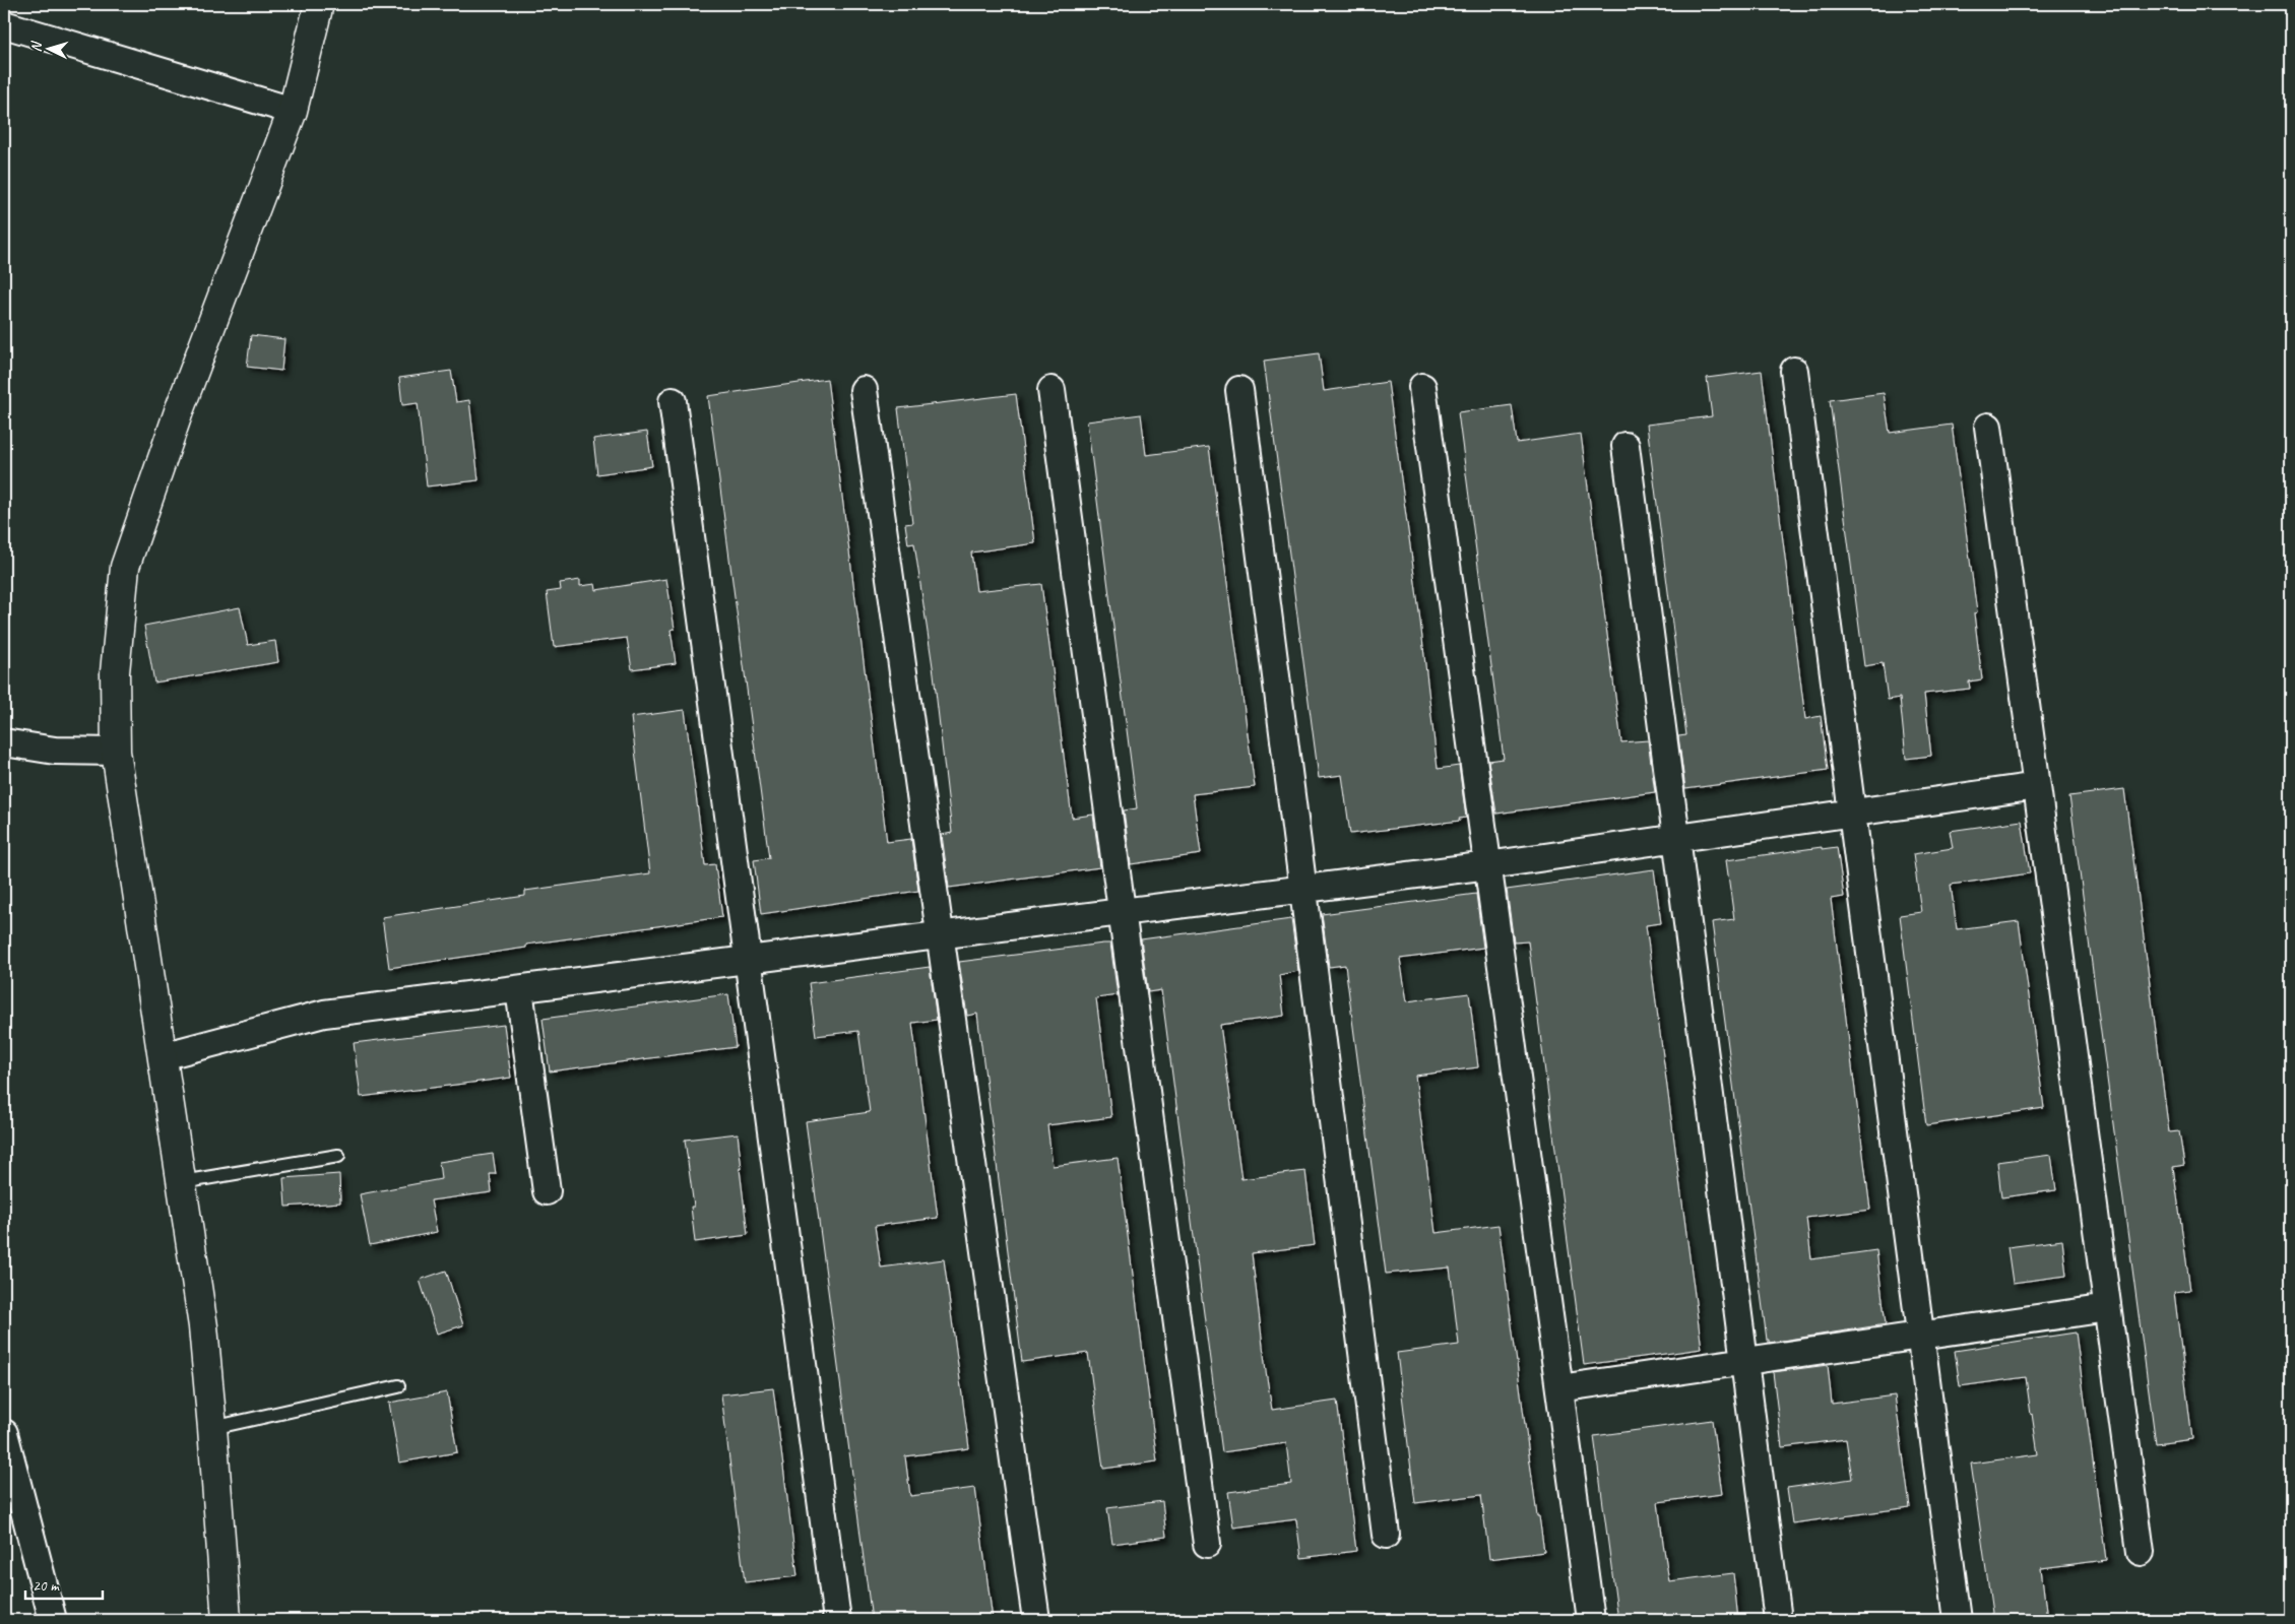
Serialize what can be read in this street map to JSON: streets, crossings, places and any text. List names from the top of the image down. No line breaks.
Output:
{"scale_bar":"20 m","north":"left"}
